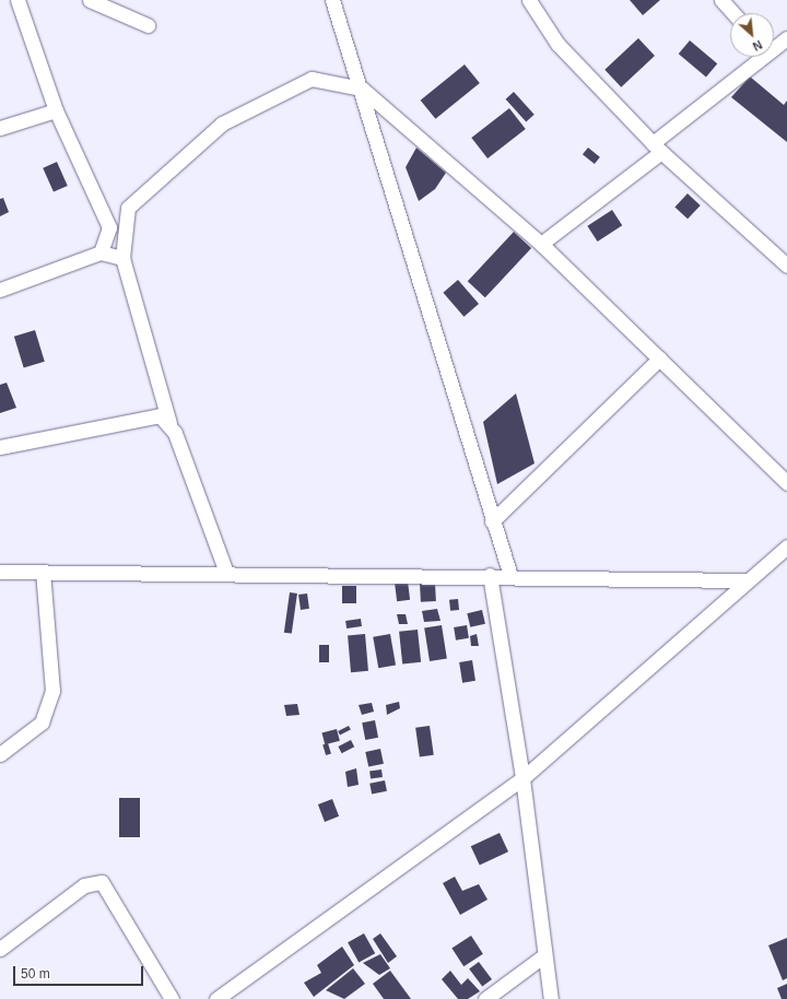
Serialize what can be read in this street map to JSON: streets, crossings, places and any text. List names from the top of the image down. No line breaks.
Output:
{"scale_bar":"50 m","north":"bottom right"}
